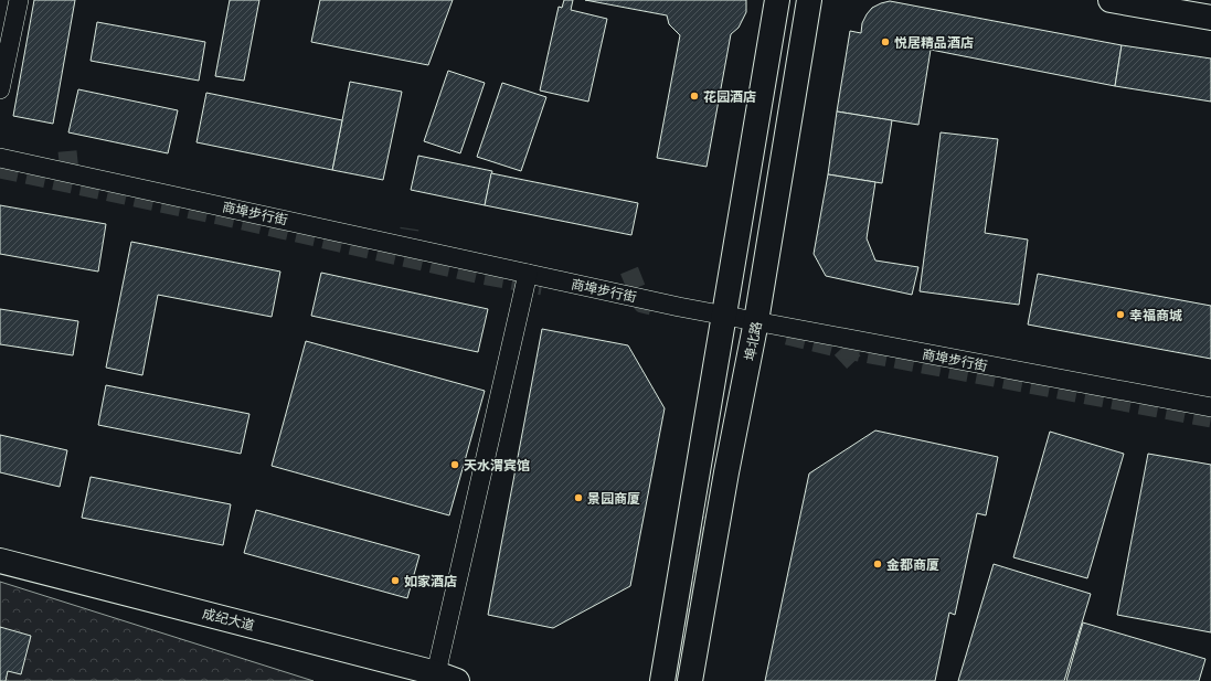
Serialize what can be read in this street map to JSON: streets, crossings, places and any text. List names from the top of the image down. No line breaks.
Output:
{"streets":{"main road":["埠北路","成纪大道"],"street":["商埠步行街"]},"crossings":[["商埠步行街","埠北路"]],"places":["悦居精品酒店","花园酒店","幸福商城","天水渭宾馆","景园商厦","金都商厦","如家酒店"]}
